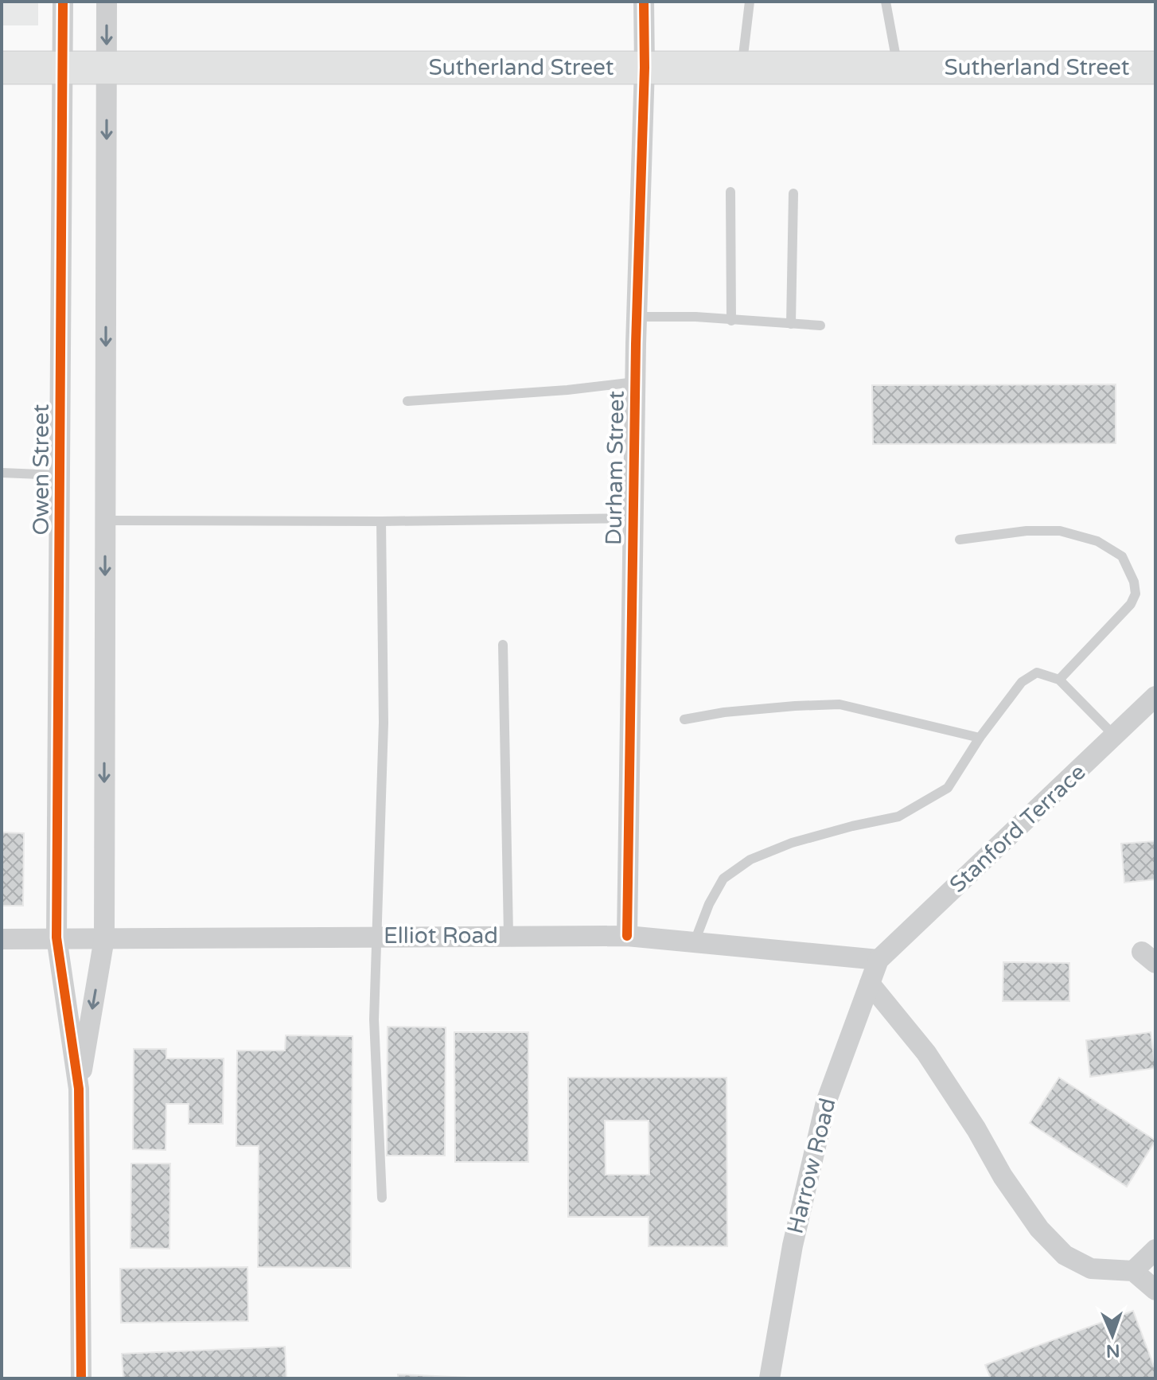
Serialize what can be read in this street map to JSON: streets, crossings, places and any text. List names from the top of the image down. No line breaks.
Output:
{"streets":{"main road":["Sutherland Street"],"street":["Durham Street","Owen Street","Stanford Terrace","Elliot Road","Harrow Road"]},"crossings":[["Sutherland Street","Durham Street"],["Sutherland Street","Owen Street"],["Durham Street","Elliot Road"],["Owen Street","Elliot Road"],["Stanford Terrace","Elliot Road"],["Stanford Terrace","Harrow Road"],["Elliot Road","Harrow Road"]],"north":"bottom"}
